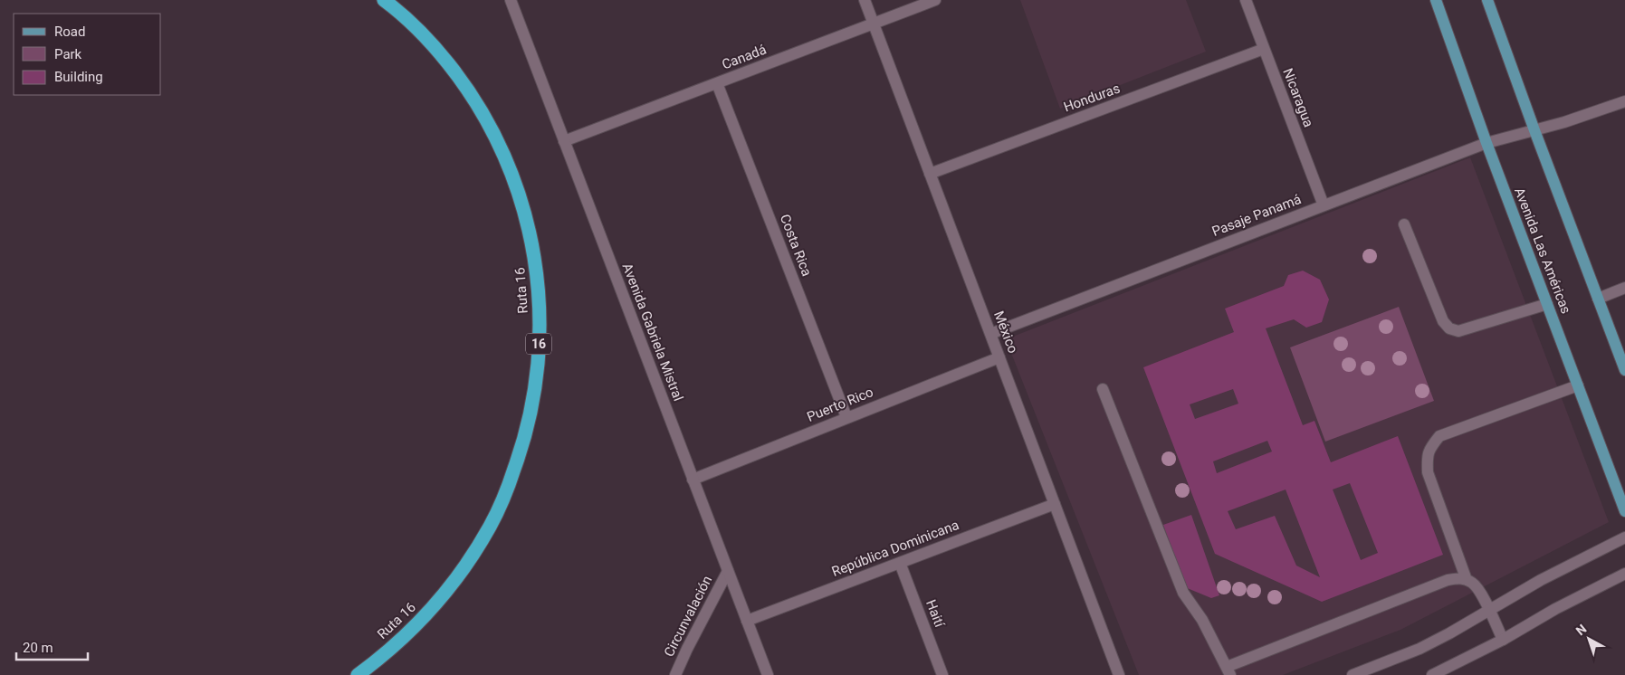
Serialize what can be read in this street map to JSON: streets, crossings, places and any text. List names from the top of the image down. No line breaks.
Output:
{"streets":{"highway":["Ruta 16","16"],"main road":["Avenida Las Américas"],"street":["Canadá","Honduras","Nicaragua","Pasaje Panamá","Costa Rica","Avenida Gabriela Mistral","México","Puerto Rico","República Dominicana","Haití","Circunvalación"]},"crossings":[["Canadá","Costa Rica"],["Canadá","Avenida Gabriela Mistral"],["Canadá","México"],["Honduras","Nicaragua"],["Honduras","México"],["Nicaragua","Pasaje Panamá"],["Pasaje Panamá","Avenida Las Américas"],["Pasaje Panamá","México"],["Costa Rica","Puerto Rico"],["Avenida Gabriela Mistral","Puerto Rico"],["Avenida Gabriela Mistral","República Dominicana"],["Avenida Gabriela Mistral","Circunvalación"],["México","Puerto Rico"],["México","República Dominicana"],["República Dominicana","Haití"]],"legend":["Road","Park","Building"],"scale_bar":"20 m","north":"top left"}
